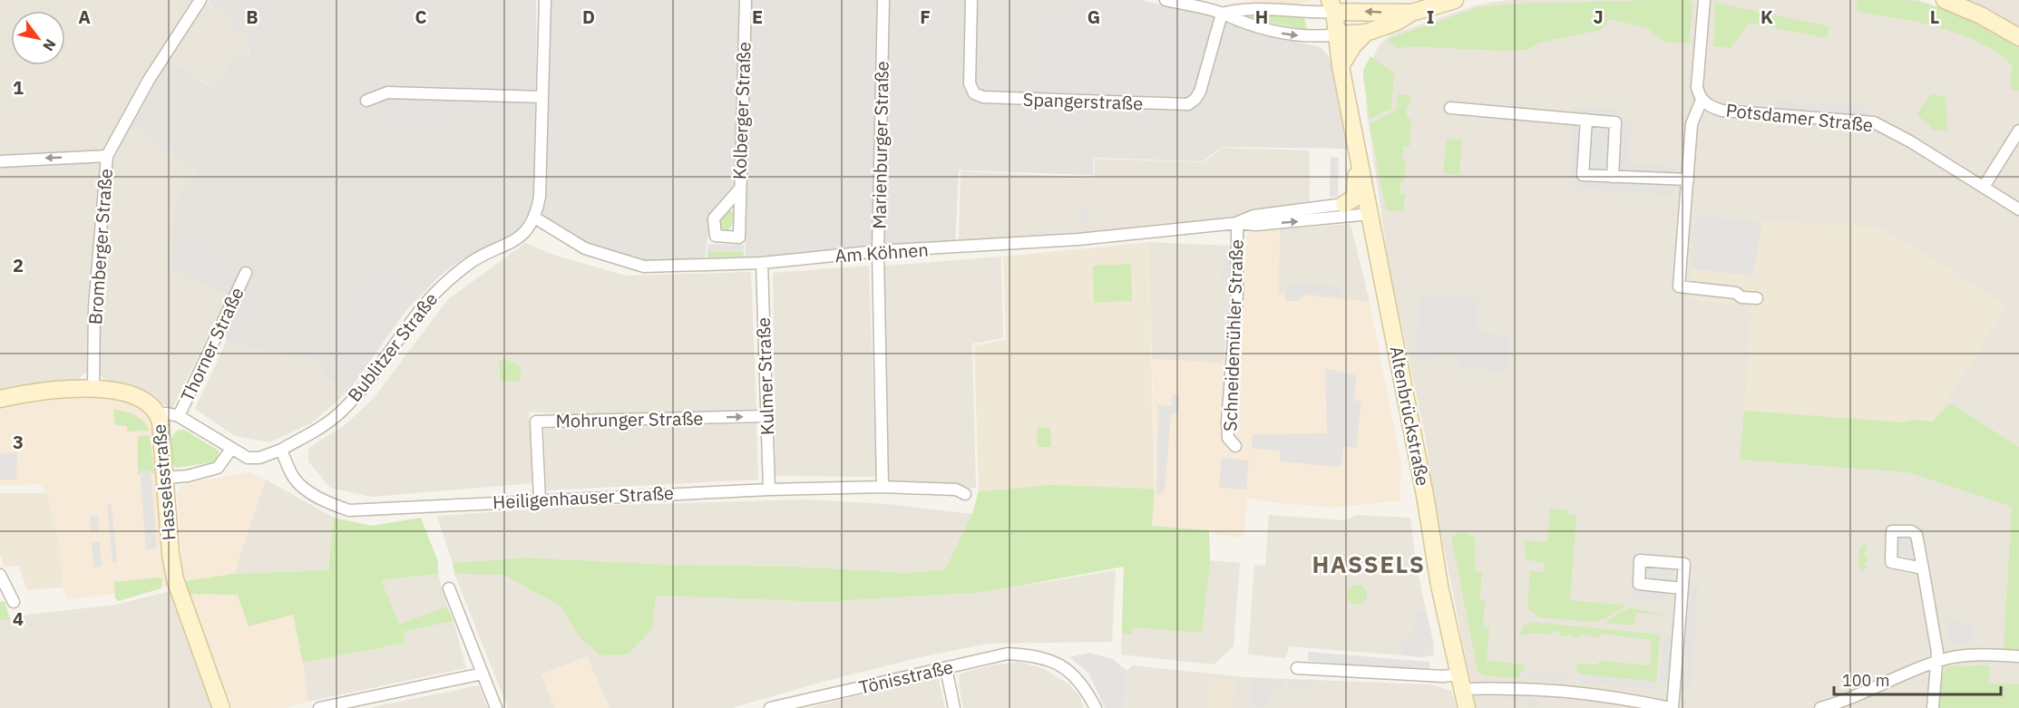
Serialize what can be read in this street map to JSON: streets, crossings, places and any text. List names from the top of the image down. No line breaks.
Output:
{"streets":{"street":["Spangerstraße","Kolberger Straße","Potsdamer Straße","Marienburger Straße","Bromberger Straße","Am Köhnen","Schneidemühler Straße","Thorner Straße","Bublitzer Straße","Kulmer Straße","Altenbrückstraße","Mohrunger Straße","Hasselsstraße","Heiligenhauser Straße","Tönisstraße"]},"crossings":[["Marienburger Straße","Am Köhnen"],["Marienburger Straße","Heiligenhauser Straße"],["Bromberger Straße","Hasselsstraße"],["Am Köhnen","Schneidemühler Straße"],["Am Köhnen","Bublitzer Straße"],["Am Köhnen","Kulmer Straße"],["Am Köhnen","Altenbrückstraße"],["Bublitzer Straße","Heiligenhauser Straße"],["Kulmer Straße","Mohrunger Straße"],["Kulmer Straße","Heiligenhauser Straße"],["Mohrunger Straße","Heiligenhauser Straße"]],"districts":["HASSELS"],"scale_bar":"100 m","north":"bottom right","grid":{"columns":["A","B","C","D","E","F","G","H","I","J","K","L"],"rows":["1","2","3","4"]}}
